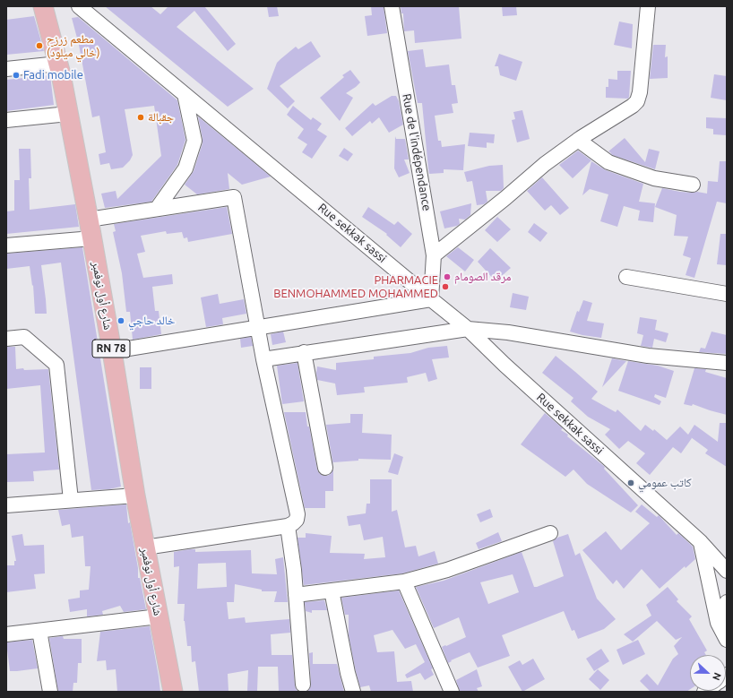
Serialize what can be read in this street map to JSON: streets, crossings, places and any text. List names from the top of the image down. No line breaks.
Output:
{"streets":{"main road":["شارع أول نوفمبر","RN 78"],"street":["Rue de l'indépendance","Rue sekkak sassi"]},"crossings":[["Rue de l'indépendance","Rue sekkak sassi"]],"places":["مطعم زرزح (خالي ميلود)","Fadi mobile","جقبالة","مرقد الصومام","PHARMACIE BENMOHAMMED MOHAMMED","خالد حاجي","كاتب عمومي"],"north":"right"}
